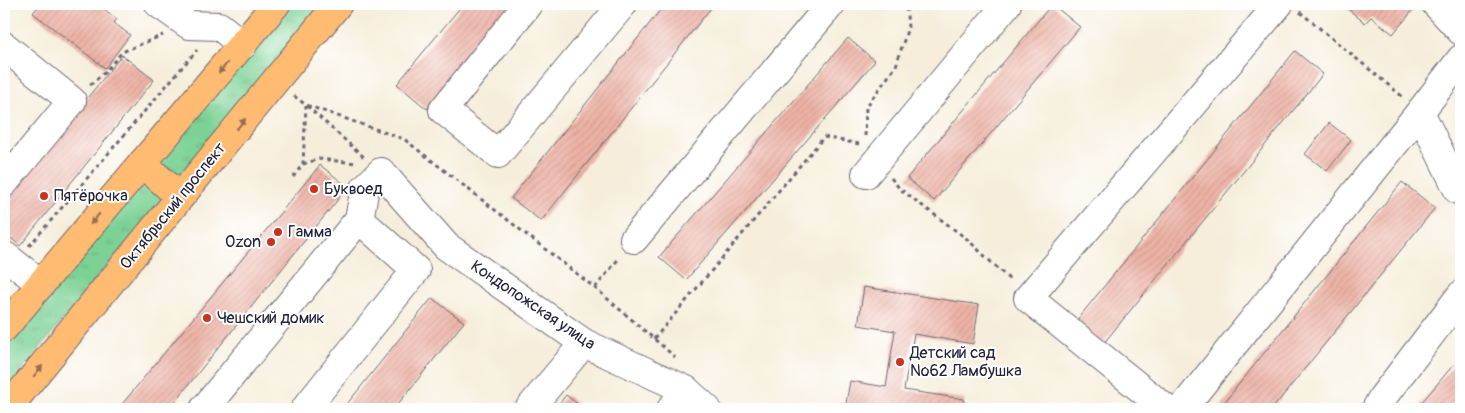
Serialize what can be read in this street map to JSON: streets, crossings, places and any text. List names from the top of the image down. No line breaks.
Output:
{"streets":{"main road":["Октябрьский проспект"],"street":["Кондопожская улица"]},"places":["Буквоед","Пятёрочка","Гамма","Ozon","Чешский домик","Детский сад №62 Ламбушка"]}
